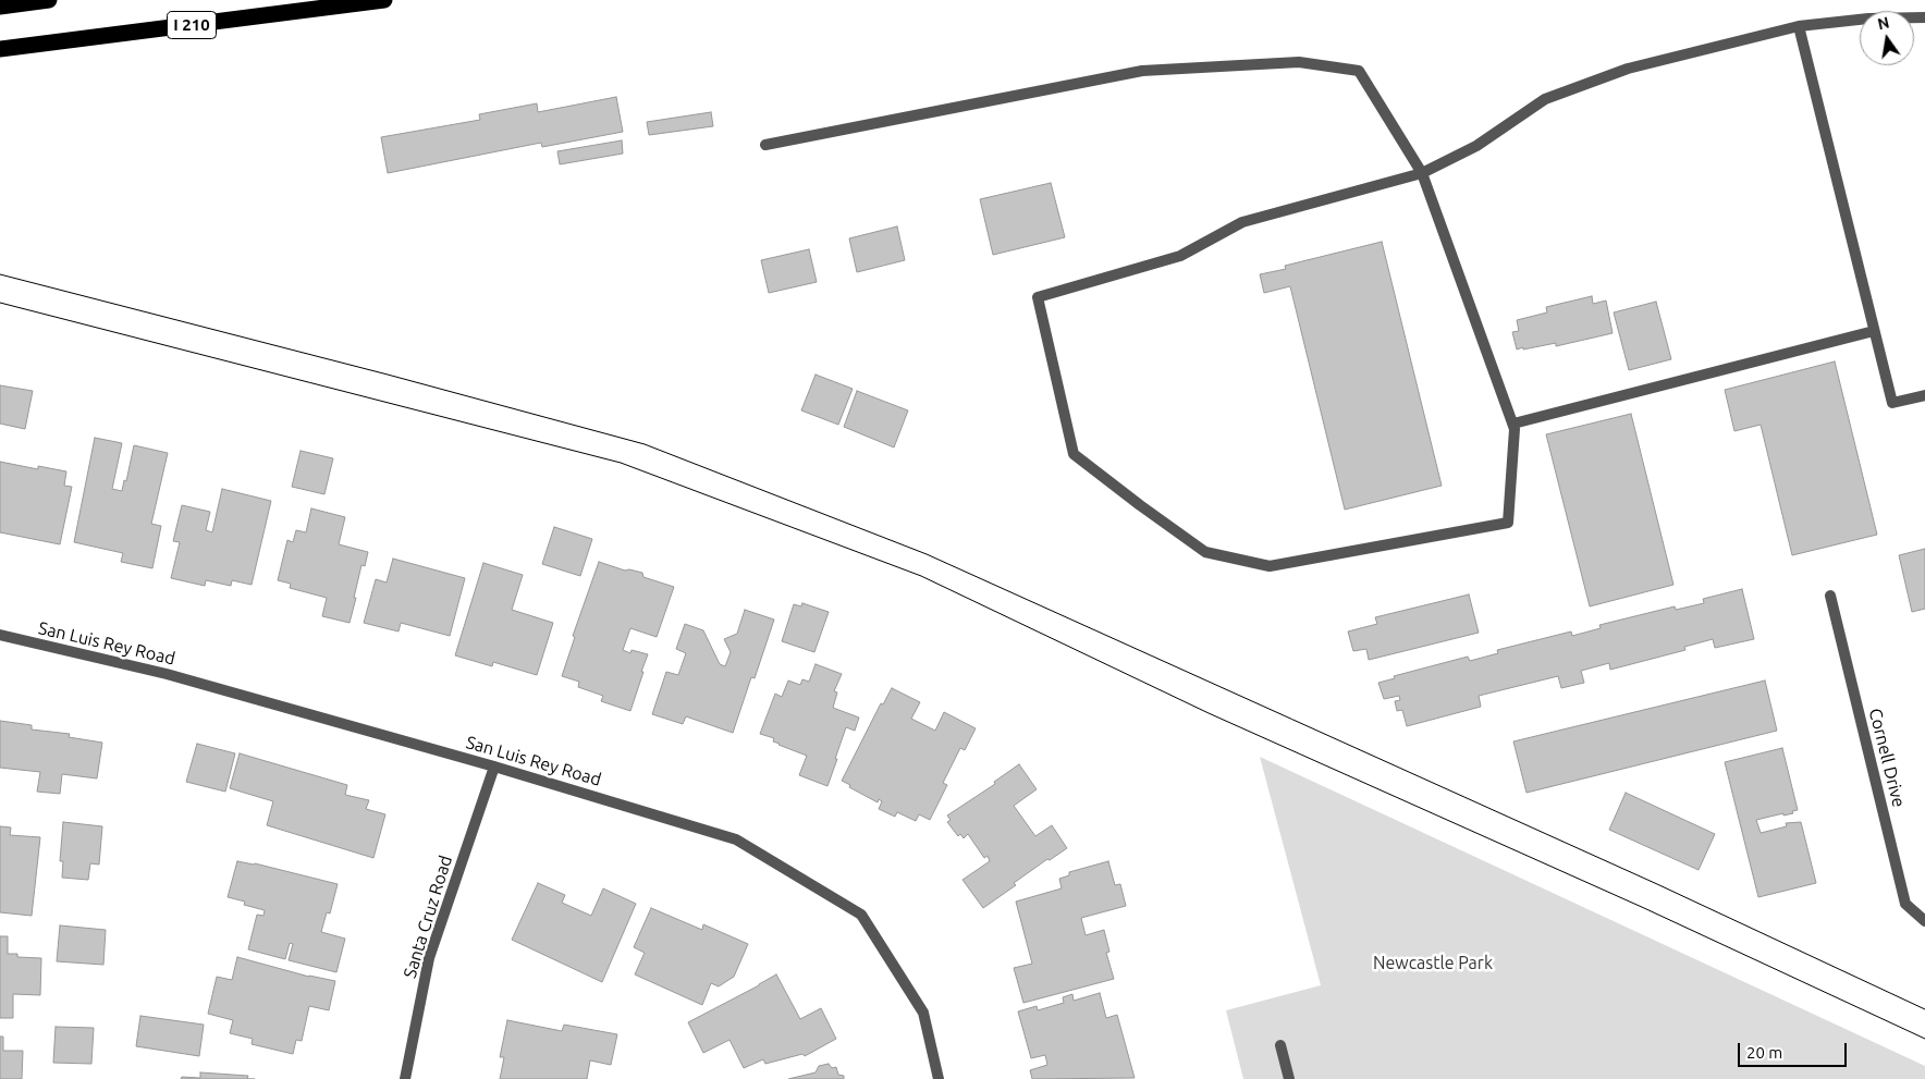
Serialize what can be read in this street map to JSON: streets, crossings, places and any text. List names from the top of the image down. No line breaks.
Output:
{"streets":{"highway":["I 210"],"street":["San Luis Rey Road","Cornell Drive","Santa Cruz Road"]},"crossings":[["San Luis Rey Road","Santa Cruz Road"]],"parks":["Newcastle Park"],"scale_bar":"20 m","north":"top"}
